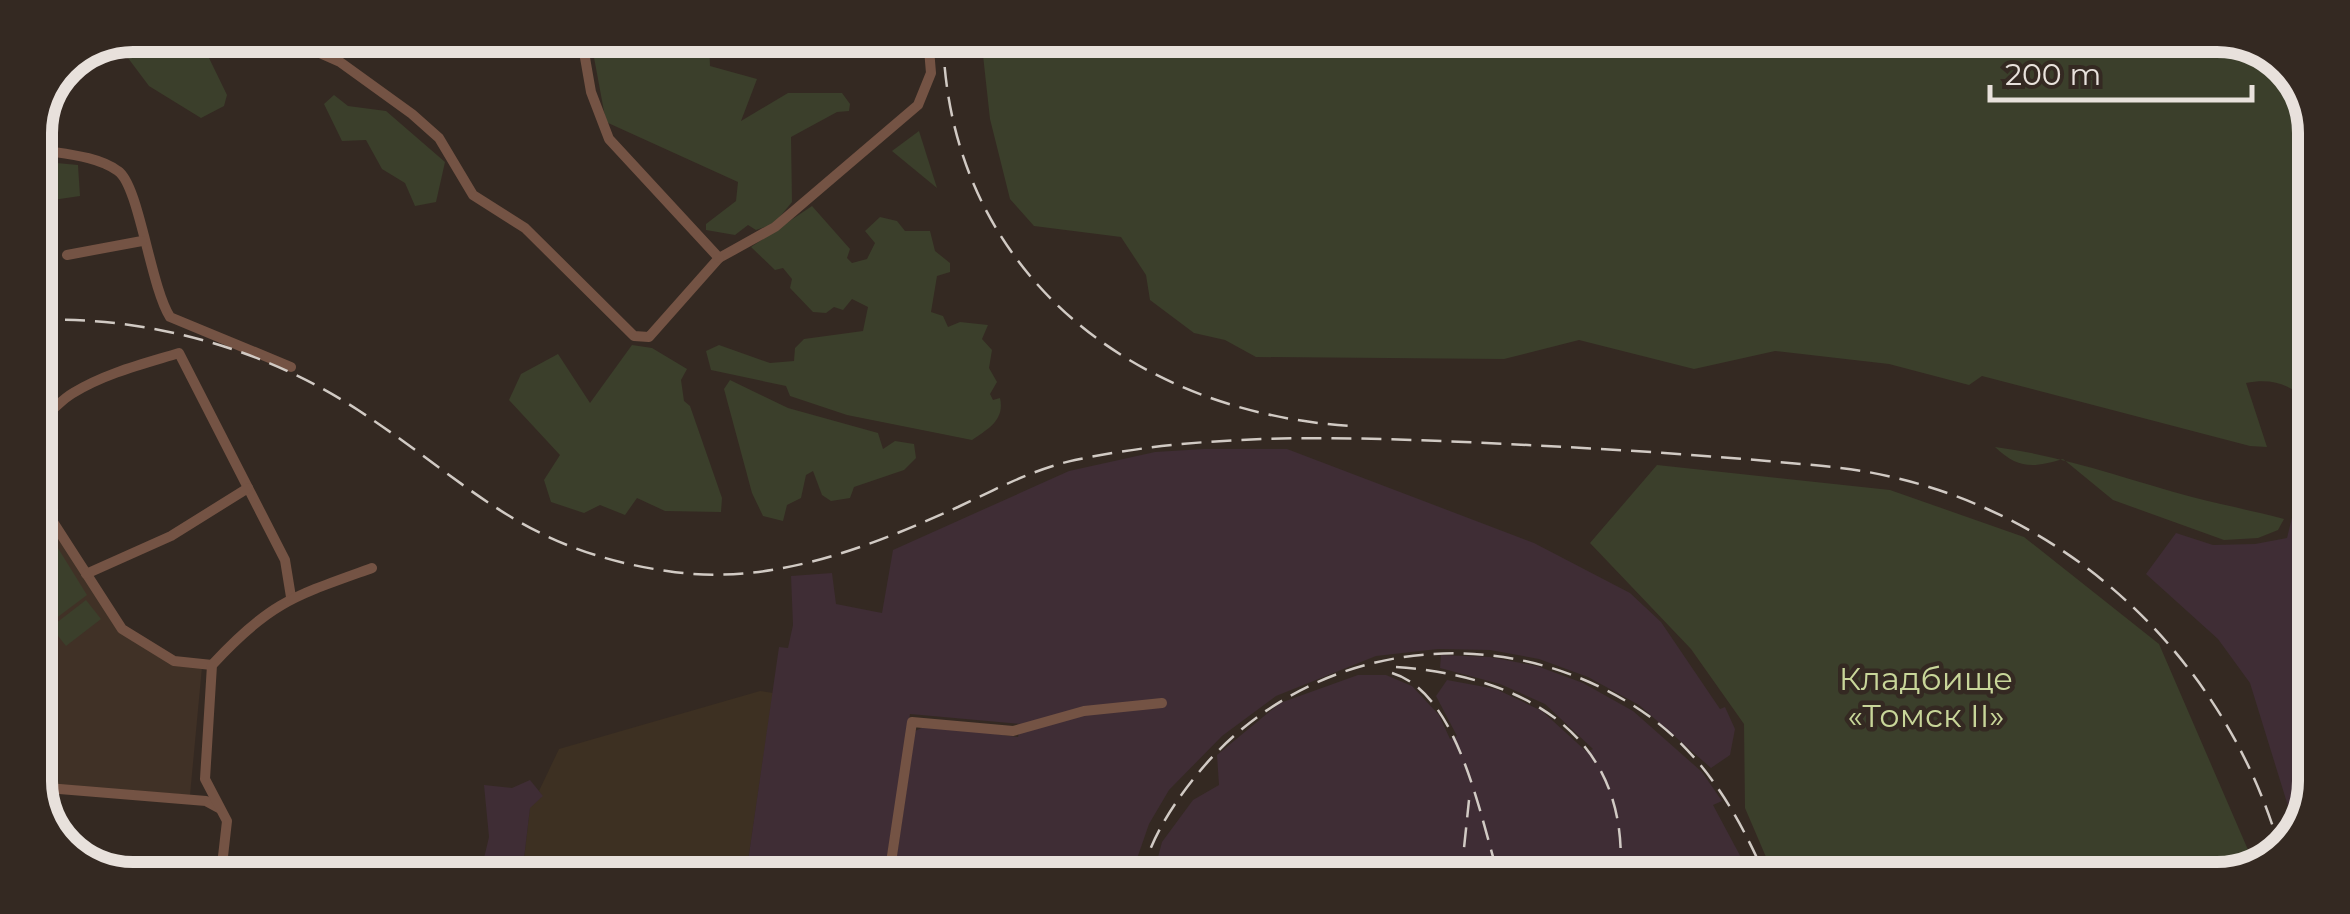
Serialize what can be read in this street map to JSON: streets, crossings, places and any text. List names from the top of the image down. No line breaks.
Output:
{"parks":["Кладбище «Томск II»"],"scale_bar":"200 m"}
